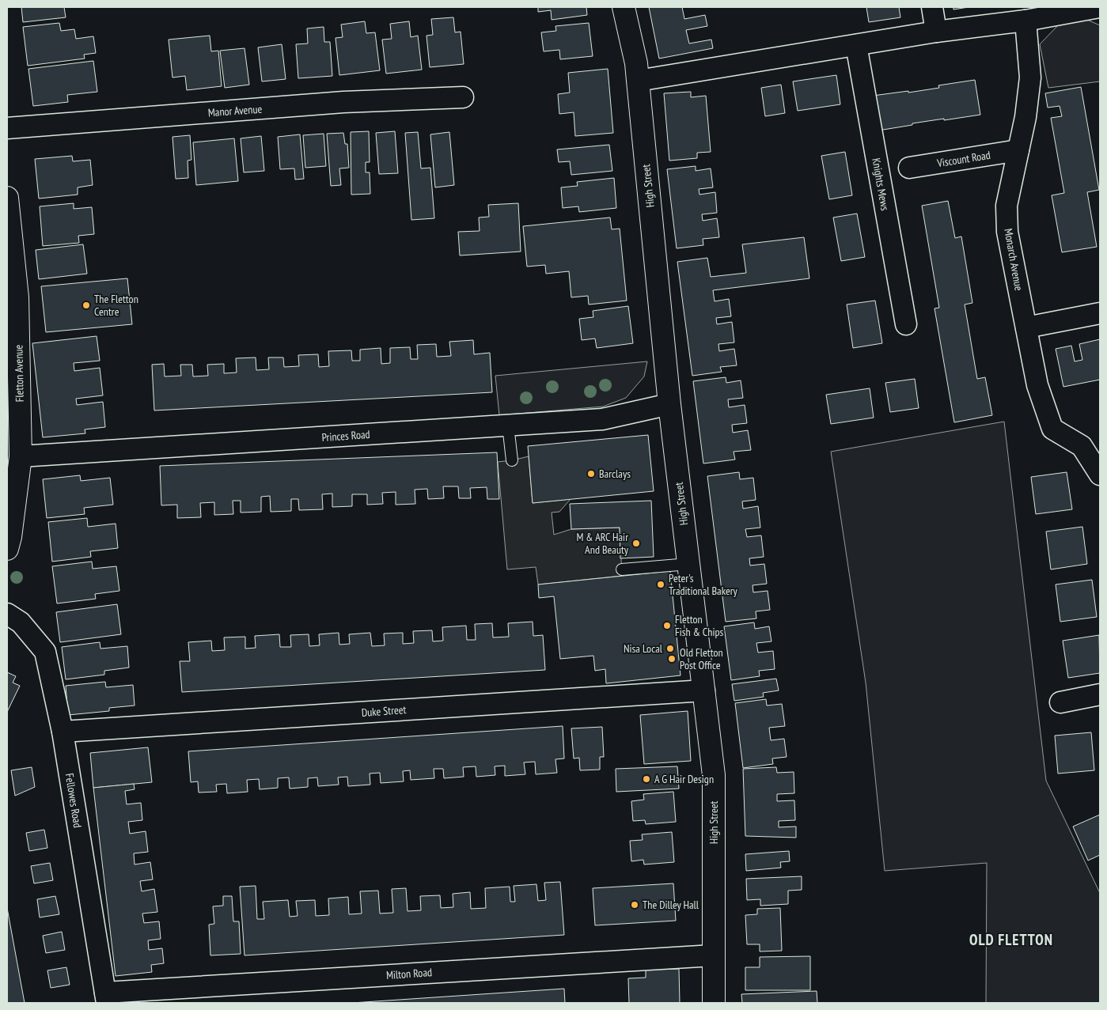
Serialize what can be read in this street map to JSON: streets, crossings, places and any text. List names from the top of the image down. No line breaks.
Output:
{"streets":{"main road":["High Street","Fletton Avenue"],"street":["Manor Avenue","Viscount Road","Knights Mews","Monarch Avenue","Princes Road","Duke Street","Fellowes Road","Milton Road"]},"crossings":[["Viscount Road","Monarch Avenue"],["High Street","Princes Road"],["High Street","Duke Street"],["High Street","Milton Road"],["Fletton Avenue","Princes Road"],["Duke Street","Fellowes Road"],["Fellowes Road","Milton Road"]],"districts":["OLD FLETTON"],"places":["The Fletton Centre","Barclays","M & ARC Hair And Beauty","Peter's Traditional Bakery","Fletton Fish & Chips","Nisa Local","Old Fletton Post Office","A G Hair Design","The Dilley Hall"]}
